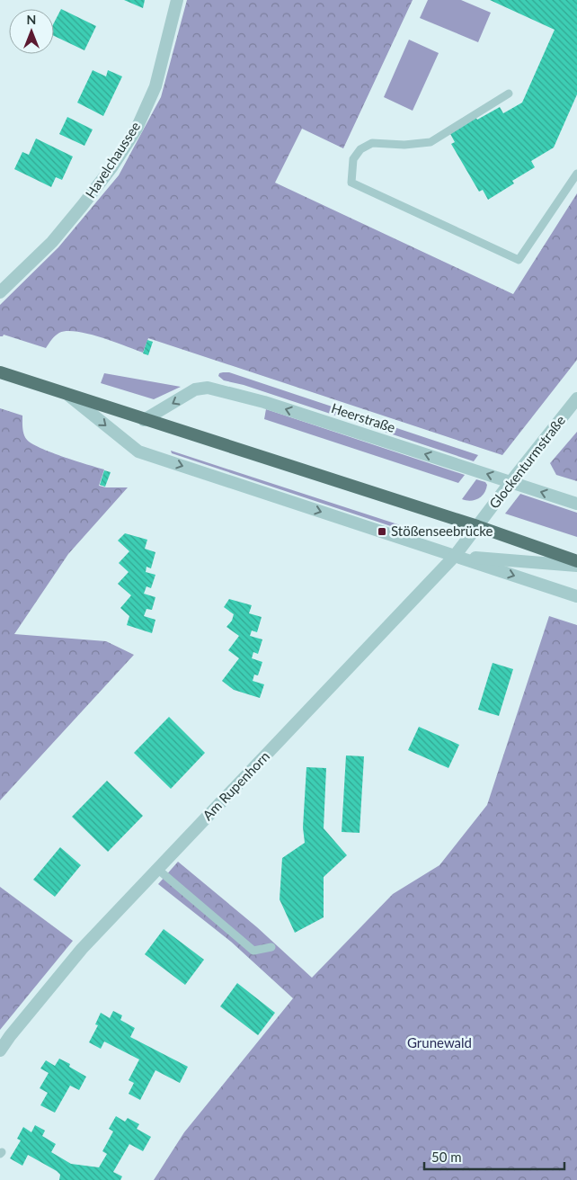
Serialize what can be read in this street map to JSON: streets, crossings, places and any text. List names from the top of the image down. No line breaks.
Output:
{"streets":{"street":["Havelchaussee","Heerstraße","Glockenturmstraße","Am Rupenhorn"]},"crossings":[["Heerstraße","Glockenturmstraße"],["Glockenturmstraße","Am Rupenhorn"]],"parks":["Grunewald"],"places":{"transit":["Stößenseebrücke"]},"scale_bar":"50 m","north":"top"}
